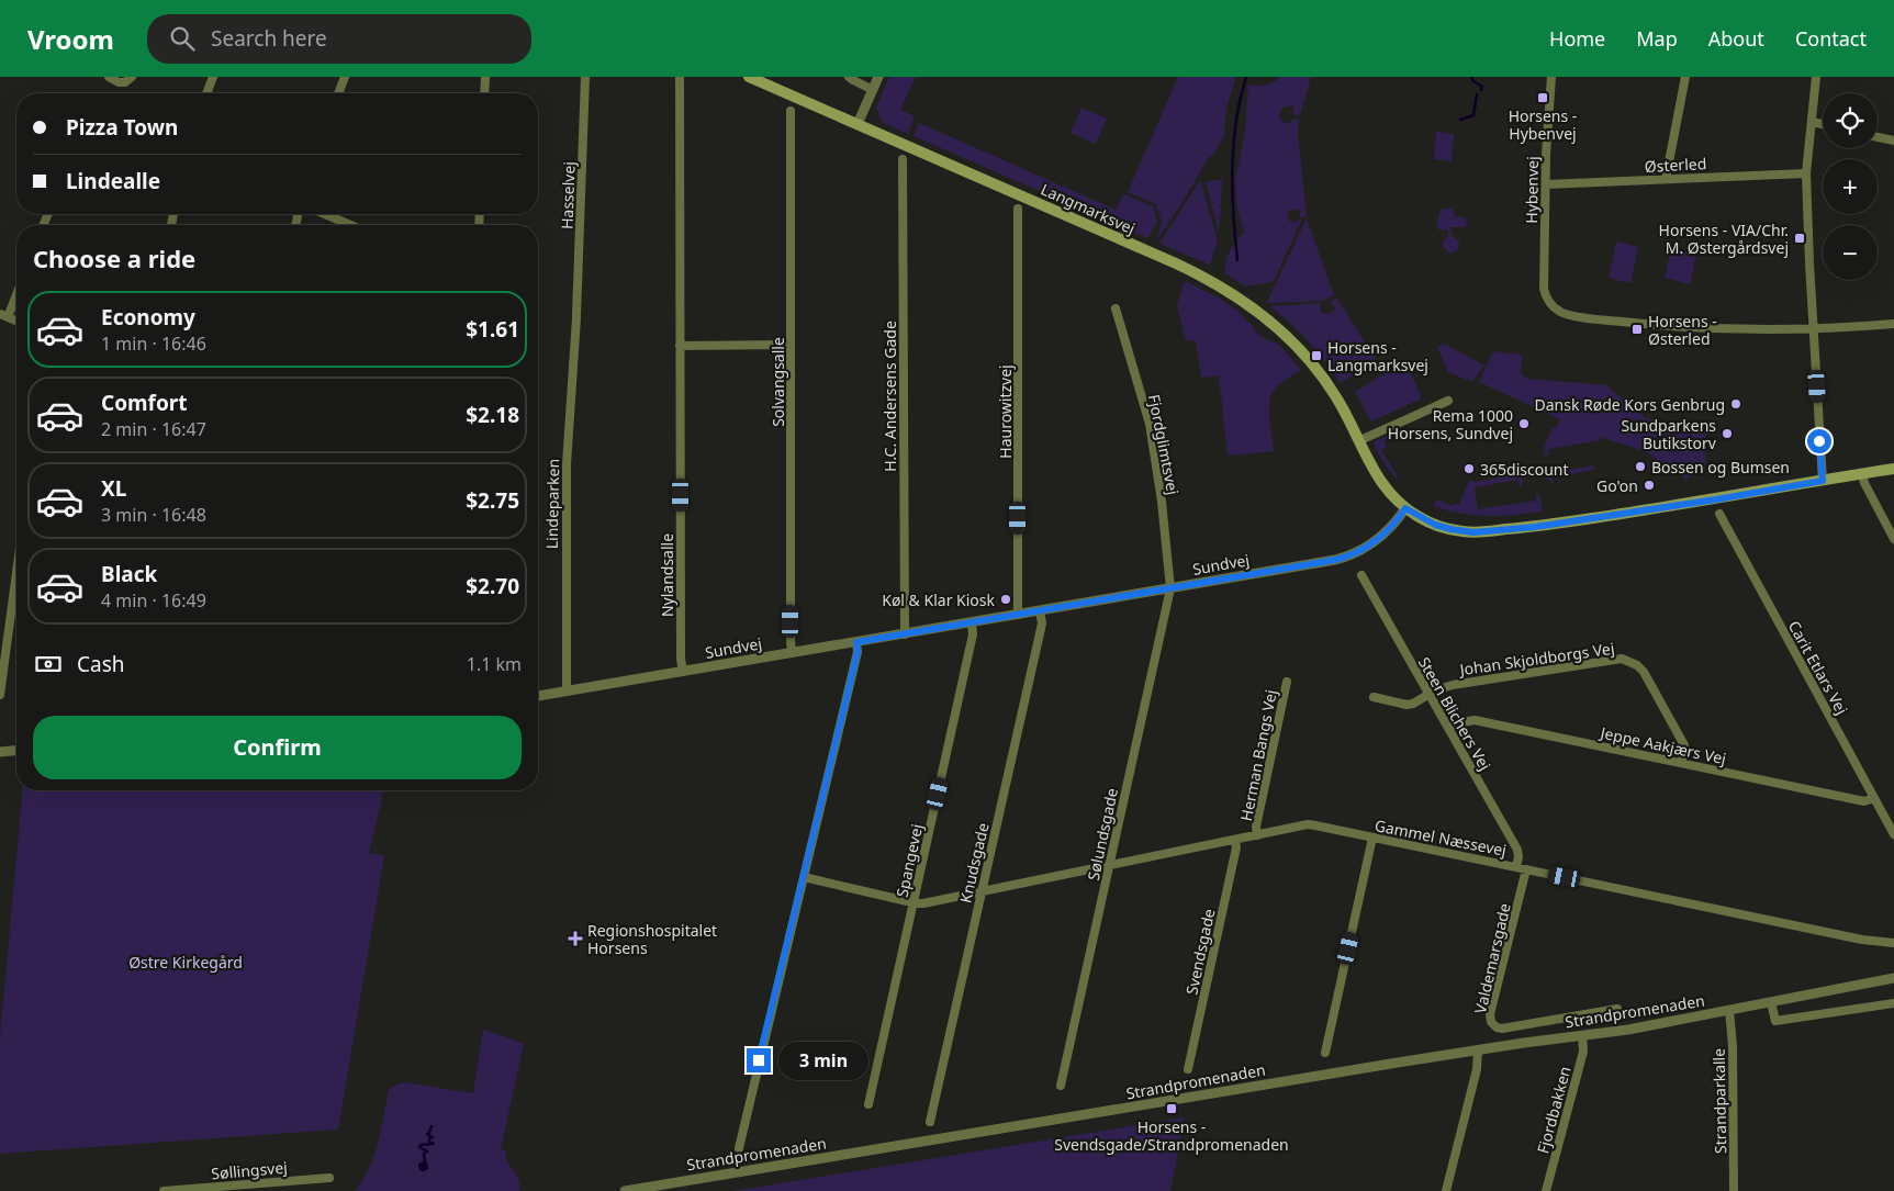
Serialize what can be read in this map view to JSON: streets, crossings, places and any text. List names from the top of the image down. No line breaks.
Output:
{"streets":{"main road":["Langmarksvej"],"street":["Østerled","Hybenvej","Hasselvej","Solvangsalle","H.C. Andersens Gade","Haurowitzvej","Fjordglimtsvej","Lindeparken","Sundvej","Nylandsalle","Johan Skjoldborgs Vej","Carit Etlars Vej","Steen Blichers Vej","Jeppe Aakjærs Vej","Herman Bangs Vej","Sølundsgade","Gammel Næssevej","Spangevej","Knudsgade","Svendsgade","Valdemarsgade","Strandpromenaden","Strandparkalle","Fjordbakken","Søllingsvej"]},"crossings":[["Østerled","Hybenvej"],["Hasselvej","Lindeparken"],["Langmarksvej","Sundvej"],["Solvangsalle","Sundvej"],["H.C. Andersens Gade","Sundvej"],["Haurowitzvej","Sundvej"],["Fjordglimtsvej","Sundvej"],["Fjordglimtsvej","Sølundsgade"],["Lindeparken","Sundvej"],["Sundvej","Nylandsalle"],["Sundvej","Sølundsgade"],["Sundvej","Spangevej"],["Sundvej","Knudsgade"],["Johan Skjoldborgs Vej","Steen Blichers Vej"],["Johan Skjoldborgs Vej","Jeppe Aakjærs Vej"],["Carit Etlars Vej","Jeppe Aakjærs Vej"],["Steen Blichers Vej","Jeppe Aakjærs Vej"],["Steen Blichers Vej","Gammel Næssevej"],["Herman Bangs Vej","Gammel Næssevej"],["Sølundsgade","Gammel Næssevej"],["Gammel Næssevej","Spangevej"],["Gammel Næssevej","Knudsgade"],["Gammel Næssevej","Svendsgade"],["Gammel Næssevej","Valdemarsgade"],["Strandpromenaden","Strandparkalle"],["Strandpromenaden","Fjordbakken"]],"parks":["Østre Kirkegård"],"places":{"transit":["Horsens - Hybenvej","Horsens - VIA/Chr. M. Østergårdsvej","Horsens - Østerled","Horsens - Langmarksvej","Horsens - Svendsgade/Strandpromenaden"],"other":["Dansk Røde Kors Genbrug","Rema 1000 Horsens, Sundvej","Sundparkens Butikstorv","Bossen og Bumsen","365discount","Go'on","Køl & Klar Kiosk"],"health":["Regionshospitalet Horsens"]},"page":{"header":"Vroom","search":"Search here","nav":["Home","Map","About","Contact"],"map_buttons":["+","−"],"banner":["Pizza Town","Lindealle"],"heading":"Choose a ride","list":[{"name":"Economy","note":"1 min · 16:46","value":"$1.61"},{"name":"Comfort","note":"2 min · 16:47","value":"$2.18"},{"name":"XL","note":"3 min · 16:48","value":"$2.75"},{"name":"Black","note":"4 min · 16:49","value":"$2.70"}],"pay":["Cash","1.1 km"],"buttons":"Confirm","bubble":"3 min"}}
